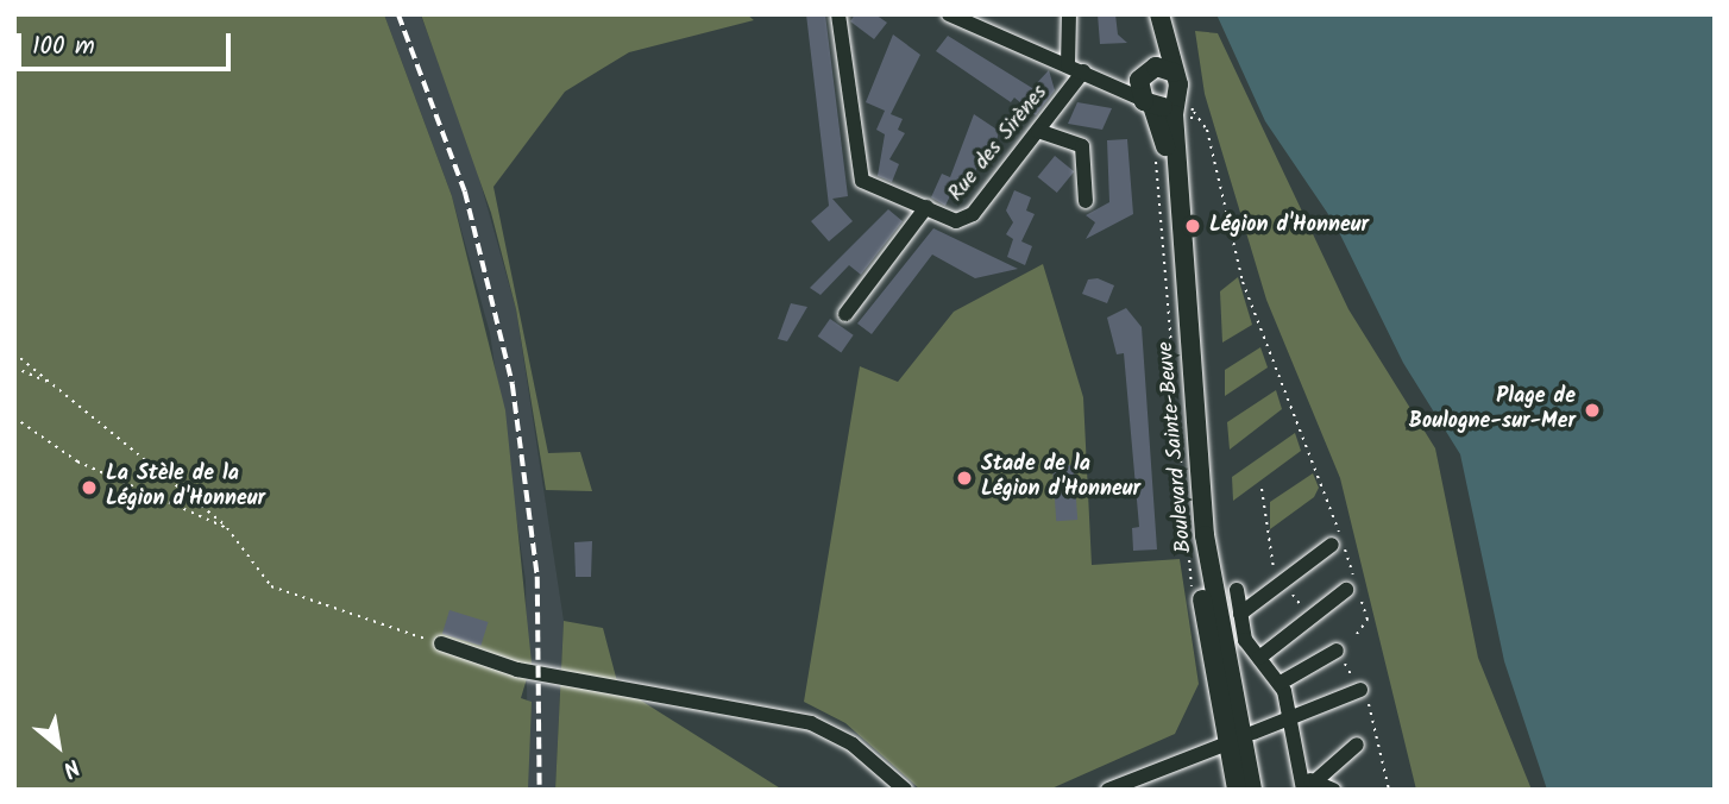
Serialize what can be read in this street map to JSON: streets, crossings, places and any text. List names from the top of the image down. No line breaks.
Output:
{"streets":{"main road":["Boulevard Sainte-Beuve"],"street":["Rue des Sirènes"]},"places":["Légion d'Honneur","Plage de Boulogne-sur-Mer","Stade de la Légion d'Honneur","La Stèle de la Légion d'Honneur"],"scale_bar":"100 m","north":"bottom right"}
